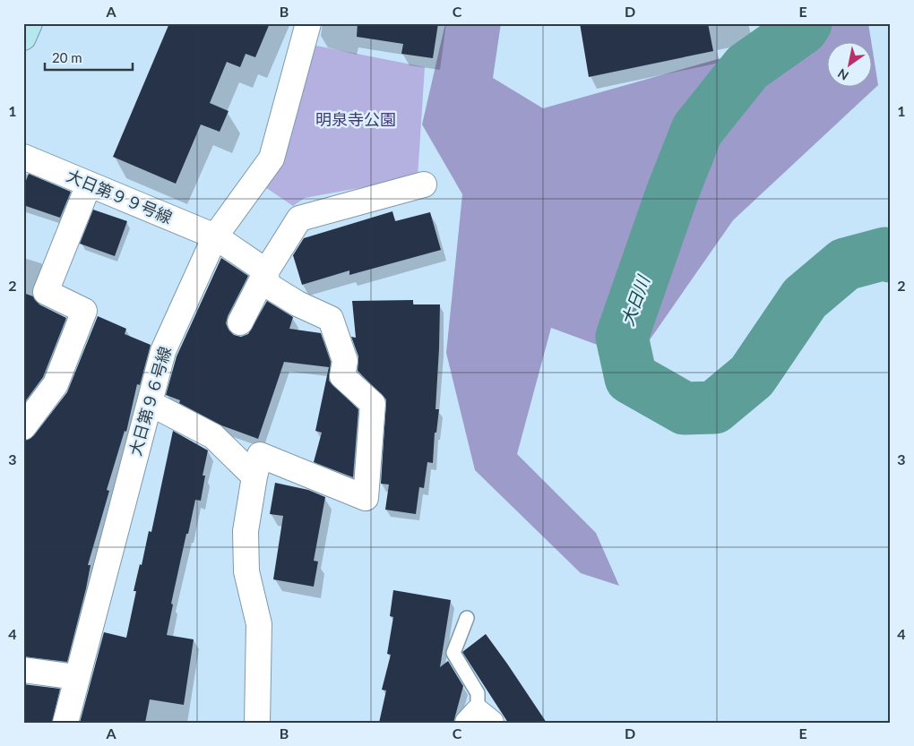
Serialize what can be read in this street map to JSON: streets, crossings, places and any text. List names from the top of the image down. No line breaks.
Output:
{"streets":{"street":["大日第９９号線","大日第９６号線"]},"crossings":[["大日第９９号線","大日第９６号線"]],"water":["大日川"],"parks":["明泉寺公園"],"scale_bar":"20 m","north":"bottom left","grid":{"columns":["A","B","C","D","E"],"rows":["1","2","3","4"]}}
